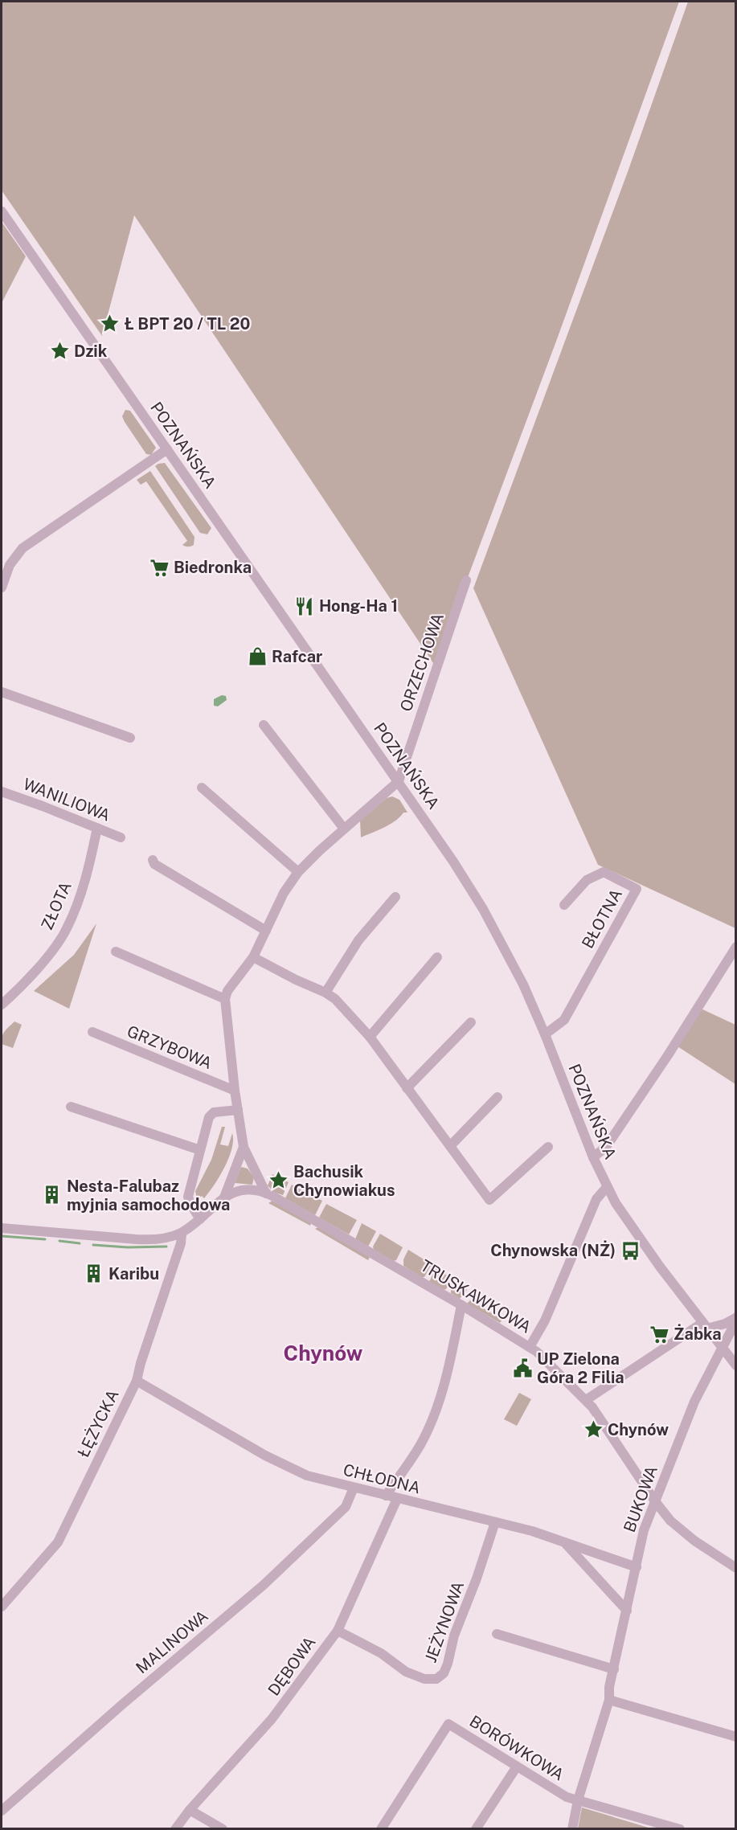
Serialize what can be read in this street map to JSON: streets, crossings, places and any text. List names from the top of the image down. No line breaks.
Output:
{"streets":{"street":["POZNAŃSKA","ORZECHOWA","WANILIOWA","ZŁOTA","BŁOTNA","GRZYBOWA","TRUSKAWKOWA","ŁĘŻYCKA","CHŁODNA","BUKOWA","JEŻYNOWA","MALINOWA","DĘBOWA","BORÓWKOWA"]},"crossings":[["POZNAŃSKA","ORZECHOWA"],["POZNAŃSKA","BŁOTNA"],["POZNAŃSKA","BUKOWA"],["WANILIOWA","ZŁOTA"],["GRZYBOWA","TRUSKAWKOWA"],["TRUSKAWKOWA","ŁĘŻYCKA"],["TRUSKAWKOWA","BUKOWA"],["ŁĘŻYCKA","CHŁODNA"],["CHŁODNA","BUKOWA"],["CHŁODNA","JEŻYNOWA"],["CHŁODNA","MALINOWA"],["CHŁODNA","DĘBOWA"],["BUKOWA","BORÓWKOWA"],["JEŻYNOWA","DĘBOWA"]],"districts":["Chynów"],"places":{"place":["Ł BPT 20 / TL 20","Dzik","Bachusik Chynowiakus","Chynów"],"supermarket":["Biedronka","Żabka"],"restaurant":["Hong-Ha 1"],"shop":["Rafcar"],"building":["Nesta-Falubaz myjnia samochodowa","Karibu"],"bus stop":["Chynowska (NŻ)"],"public building":["UP Zielona Góra 2 Filia"]}}
